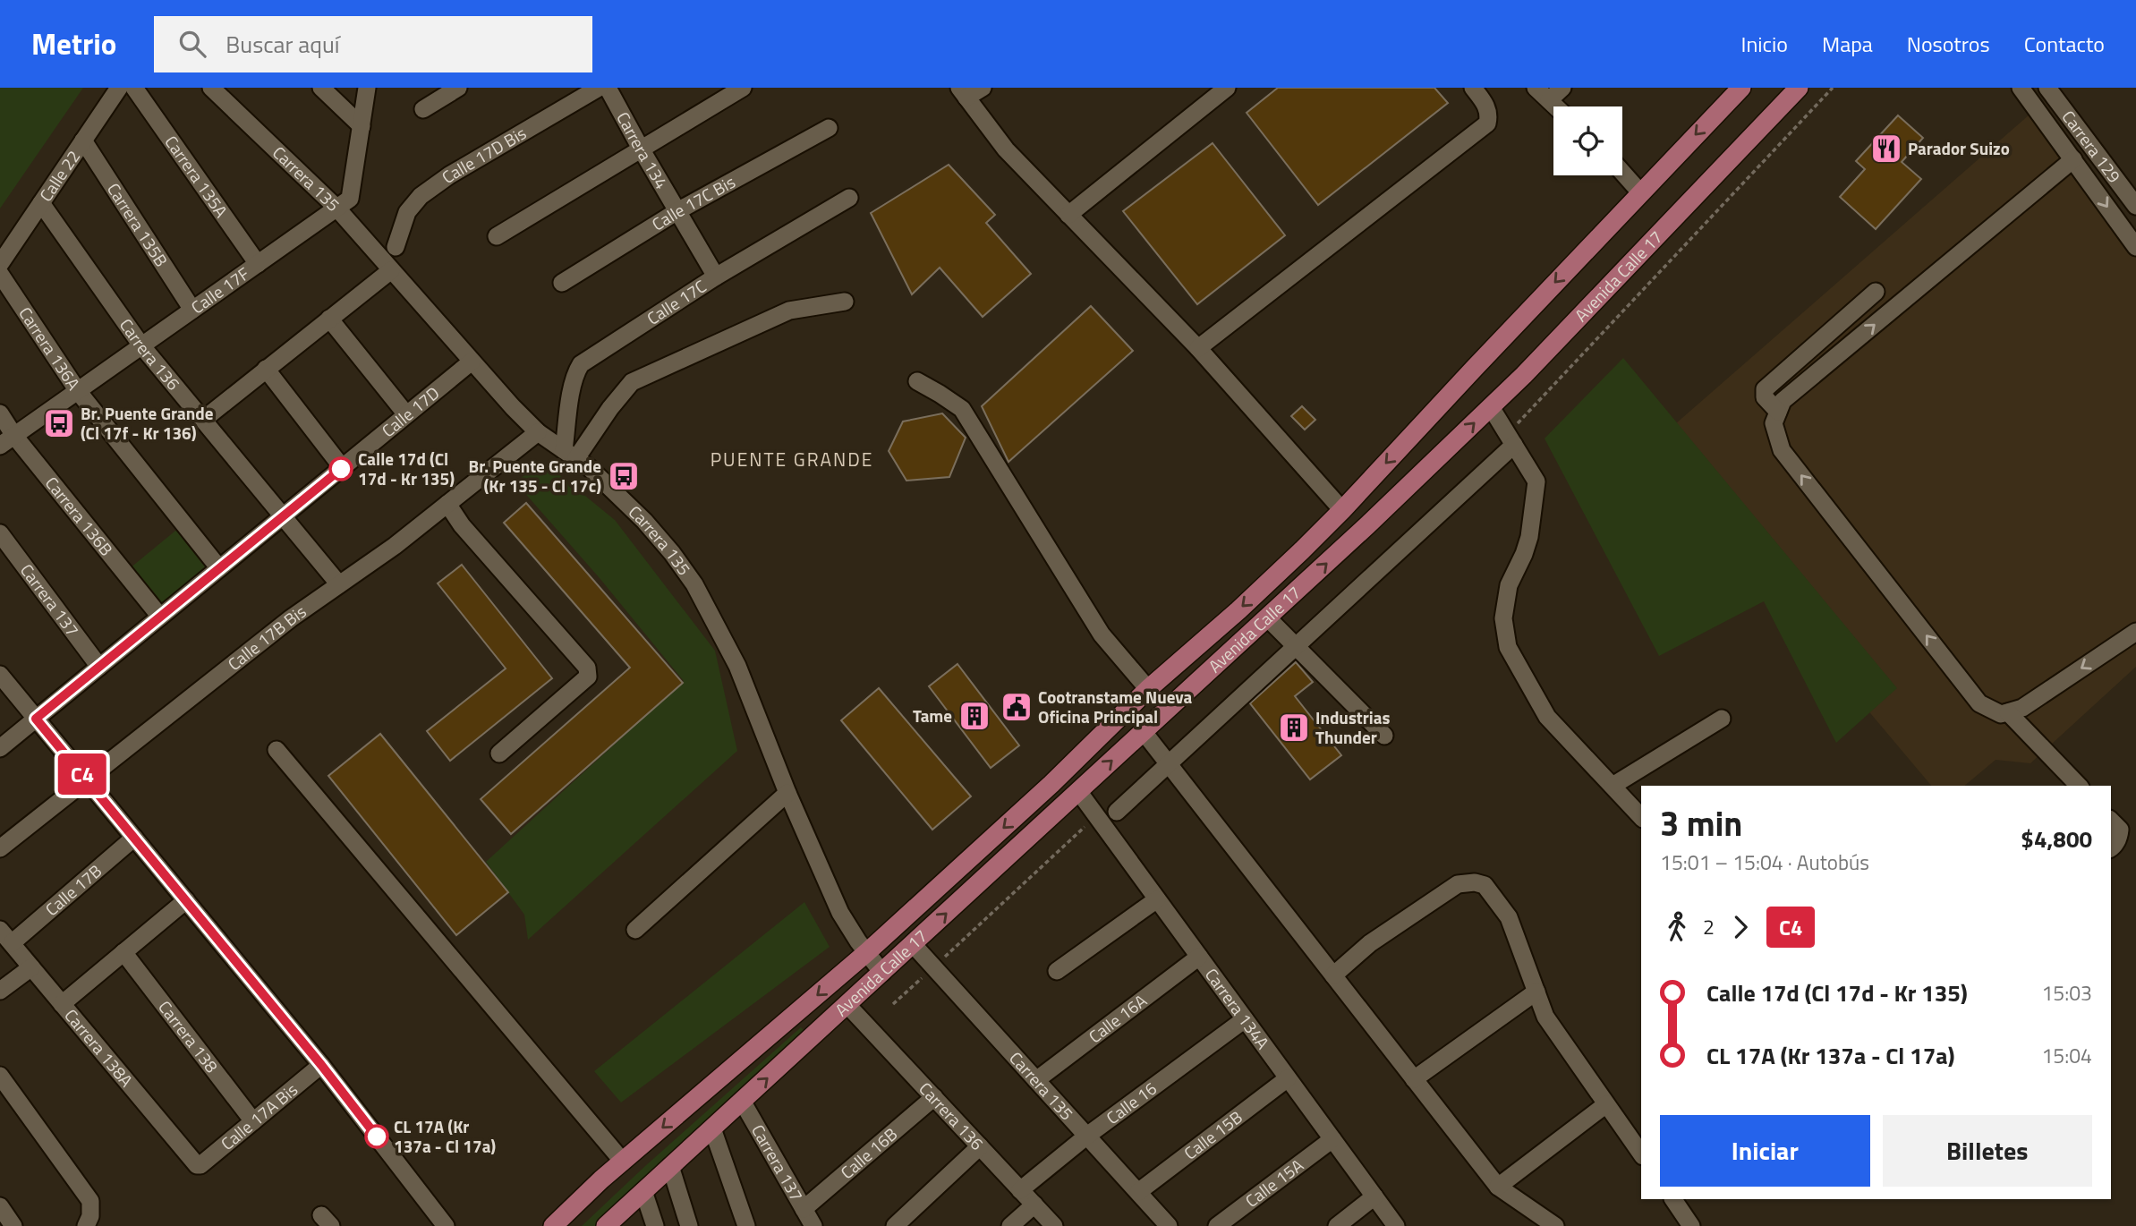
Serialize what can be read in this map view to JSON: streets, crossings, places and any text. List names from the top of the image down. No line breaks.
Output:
{"streets":{"main road":["Avenida Calle 17"],"street":["Carrera 129","Carrera 134","Calle 17D Bis","Calle 22","Carrera 135A","Carrera 135","Calle 17C Bis","Carrera 135B","Calle 17F","Calle 17C","Carrera 136A","Carrera 136","Calle 17D","Carrera 136B","Carrera 137","Calle 17B Bis","Calle 17B","Carrera 134A","Calle 16A","Carrera 138","Carrera 138A","Calle 16","Calle 17A Bis","Calle 15B","Calle 16B","Calle 15A"]},"crossings":[["Carrera 134","Calle 17C Bis"],["Carrera 134","Calle 17C"],["Calle 22","Carrera 135B"],["Calle 22","Carrera 136"],["Carrera 135A","Calle 17F"],["Carrera 135","Avenida Calle 17"],["Carrera 135","Calle 17F"],["Carrera 135","Calle 17C"],["Carrera 135","Calle 17D"],["Carrera 135","Calle 17B Bis"],["Carrera 135","Calle 16A"],["Carrera 135","Calle 16"],["Carrera 135","Calle 15B"],["Carrera 135B","Calle 17F"],["Avenida Calle 17","Carrera 136"],["Avenida Calle 17","Carrera 137"],["Avenida Calle 17","Carrera 134A"],["Calle 17F","Carrera 136A"],["Calle 17F","Carrera 136"],["Calle 17F","Carrera 136B"],["Carrera 136A","Calle 17D"],["Carrera 136","Calle 17D"],["Carrera 136","Calle 17B Bis"],["Carrera 136","Calle 16"],["Carrera 136","Calle 16B"],["Calle 17D","Carrera 136B"],["Calle 17D","Carrera 137"],["Carrera 137","Calle 16B"],["Calle 17B","Carrera 138A"],["Carrera 134A","Calle 16A"],["Carrera 134A","Calle 16"],["Carrera 134A","Calle 15B"],["Carrera 134A","Calle 15A"],["Carrera 138","Calle 17A Bis"],["Carrera 138A","Calle 17A Bis"]],"districts":["PUENTE GRANDE"],"places":{"restaurant":["Parador Suizo"],"bus stop":["Br. Puente Grande (Cl 17f - Kr 136)","Br. Puente Grande (Kr 135 - Cl 17c)"],"other":["Calle 17d (Cl 17d - Kr 135)","CL 17A (Kr 137a - Cl 17a)"],"public building":["Cootranstame Nueva Oficina Principal"],"building":["Tame","Industrias Thunder"]},"lines":["bus line C4"],"page":{"header":"Metrio","search":"Buscar aquí","nav":["Inicio","Mapa","Nosotros","Contacto"],"on_map":"C4","heading":["3 min","15:01 – 15:04 · Autobús","$4,800"],"legs":["2","C4"],"list":[{"name":"Calle 17d (Cl 17d - Kr 135)","value":"15:03"},{"name":"CL 17A (Kr 137a - Cl 17a)","value":"15:04"}],"buttons":["Iniciar","Billetes"]}}
